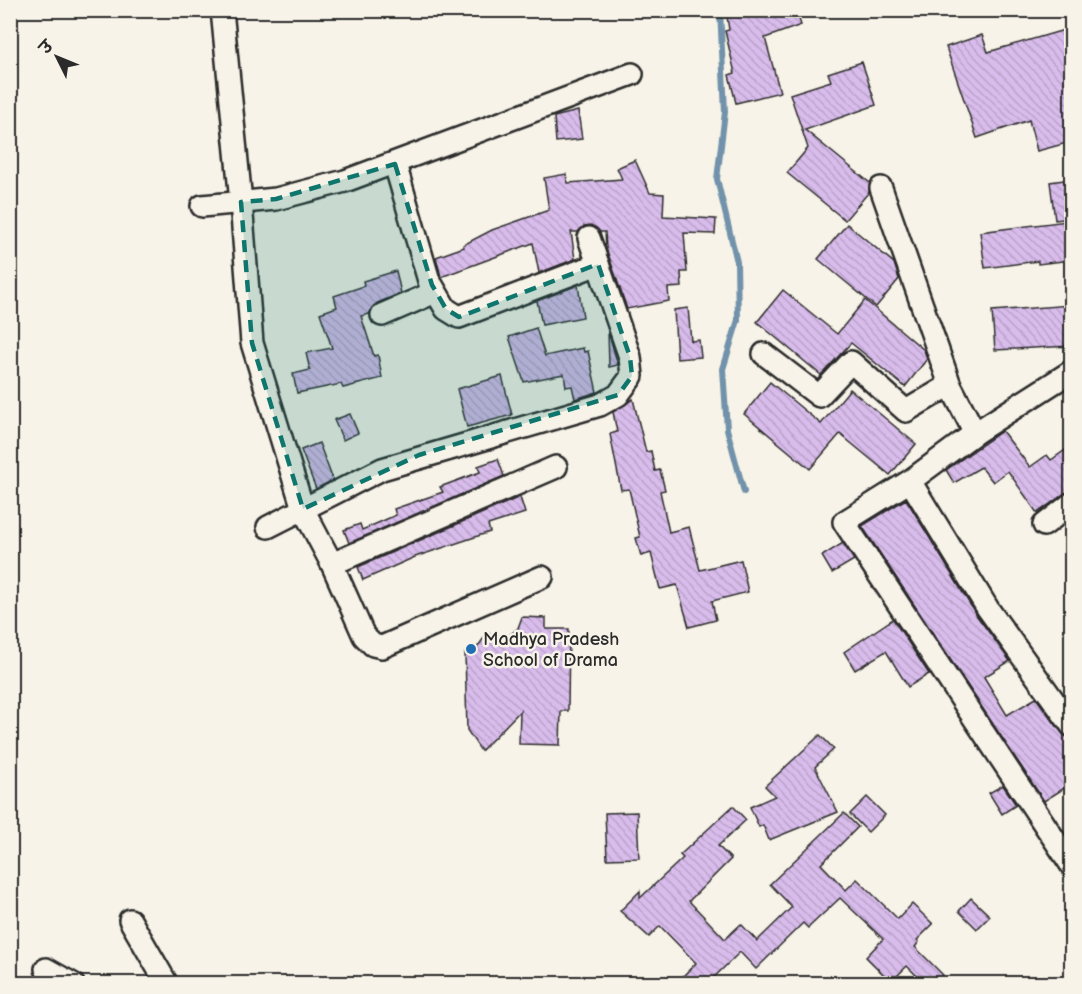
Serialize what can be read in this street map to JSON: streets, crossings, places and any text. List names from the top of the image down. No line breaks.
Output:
{"places":["Madhya Pradesh School of Drama"],"north":"top left"}
